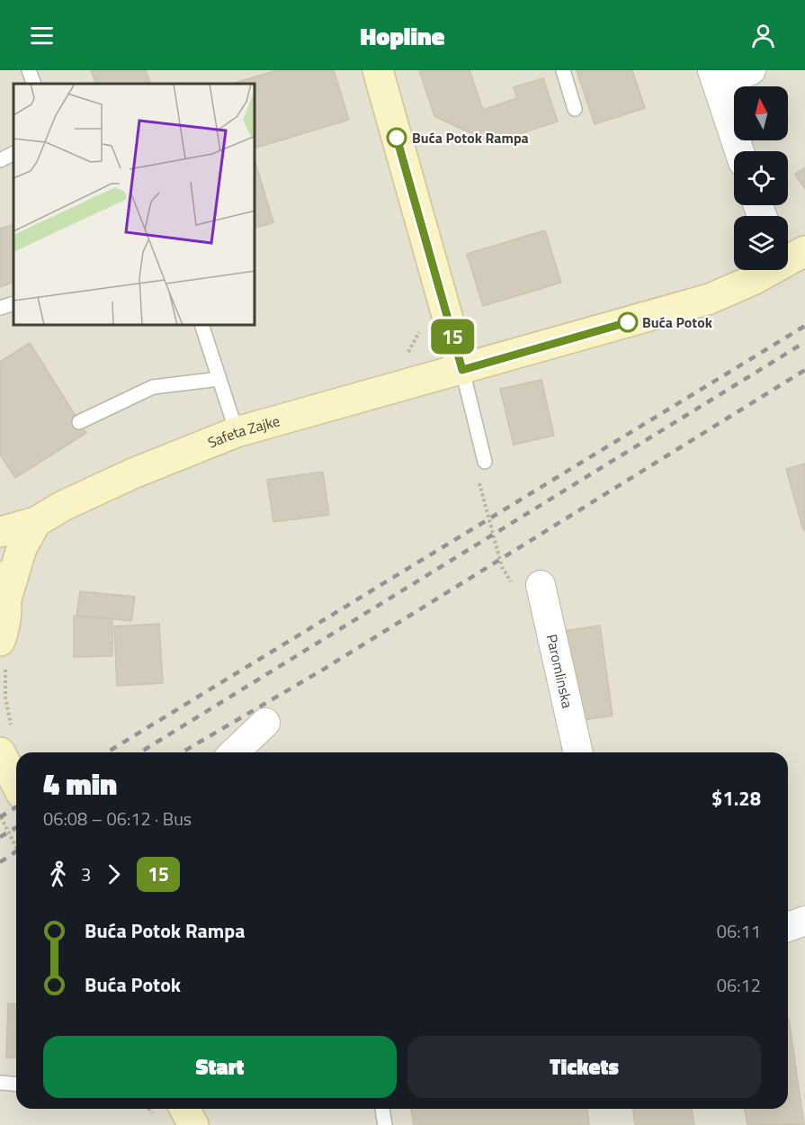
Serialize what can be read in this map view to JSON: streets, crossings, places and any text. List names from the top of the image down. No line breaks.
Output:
{"streets":{"main road":["Safeta Zajke"],"street":["Paromlinska"]},"places":["Buća Potok Rampa","Buća Potok"],"lines":["bus line 15"],"north":"top","page":{"header":"Hopline","on_map":"15","heading":["4 min","06:08 – 06:12 · Bus","$1.28"],"legs":["3","15"],"list":[{"name":"Buća Potok Rampa","value":"06:11"},{"name":"Buća Potok","value":"06:12"}],"buttons":["Start","Tickets"]}}
